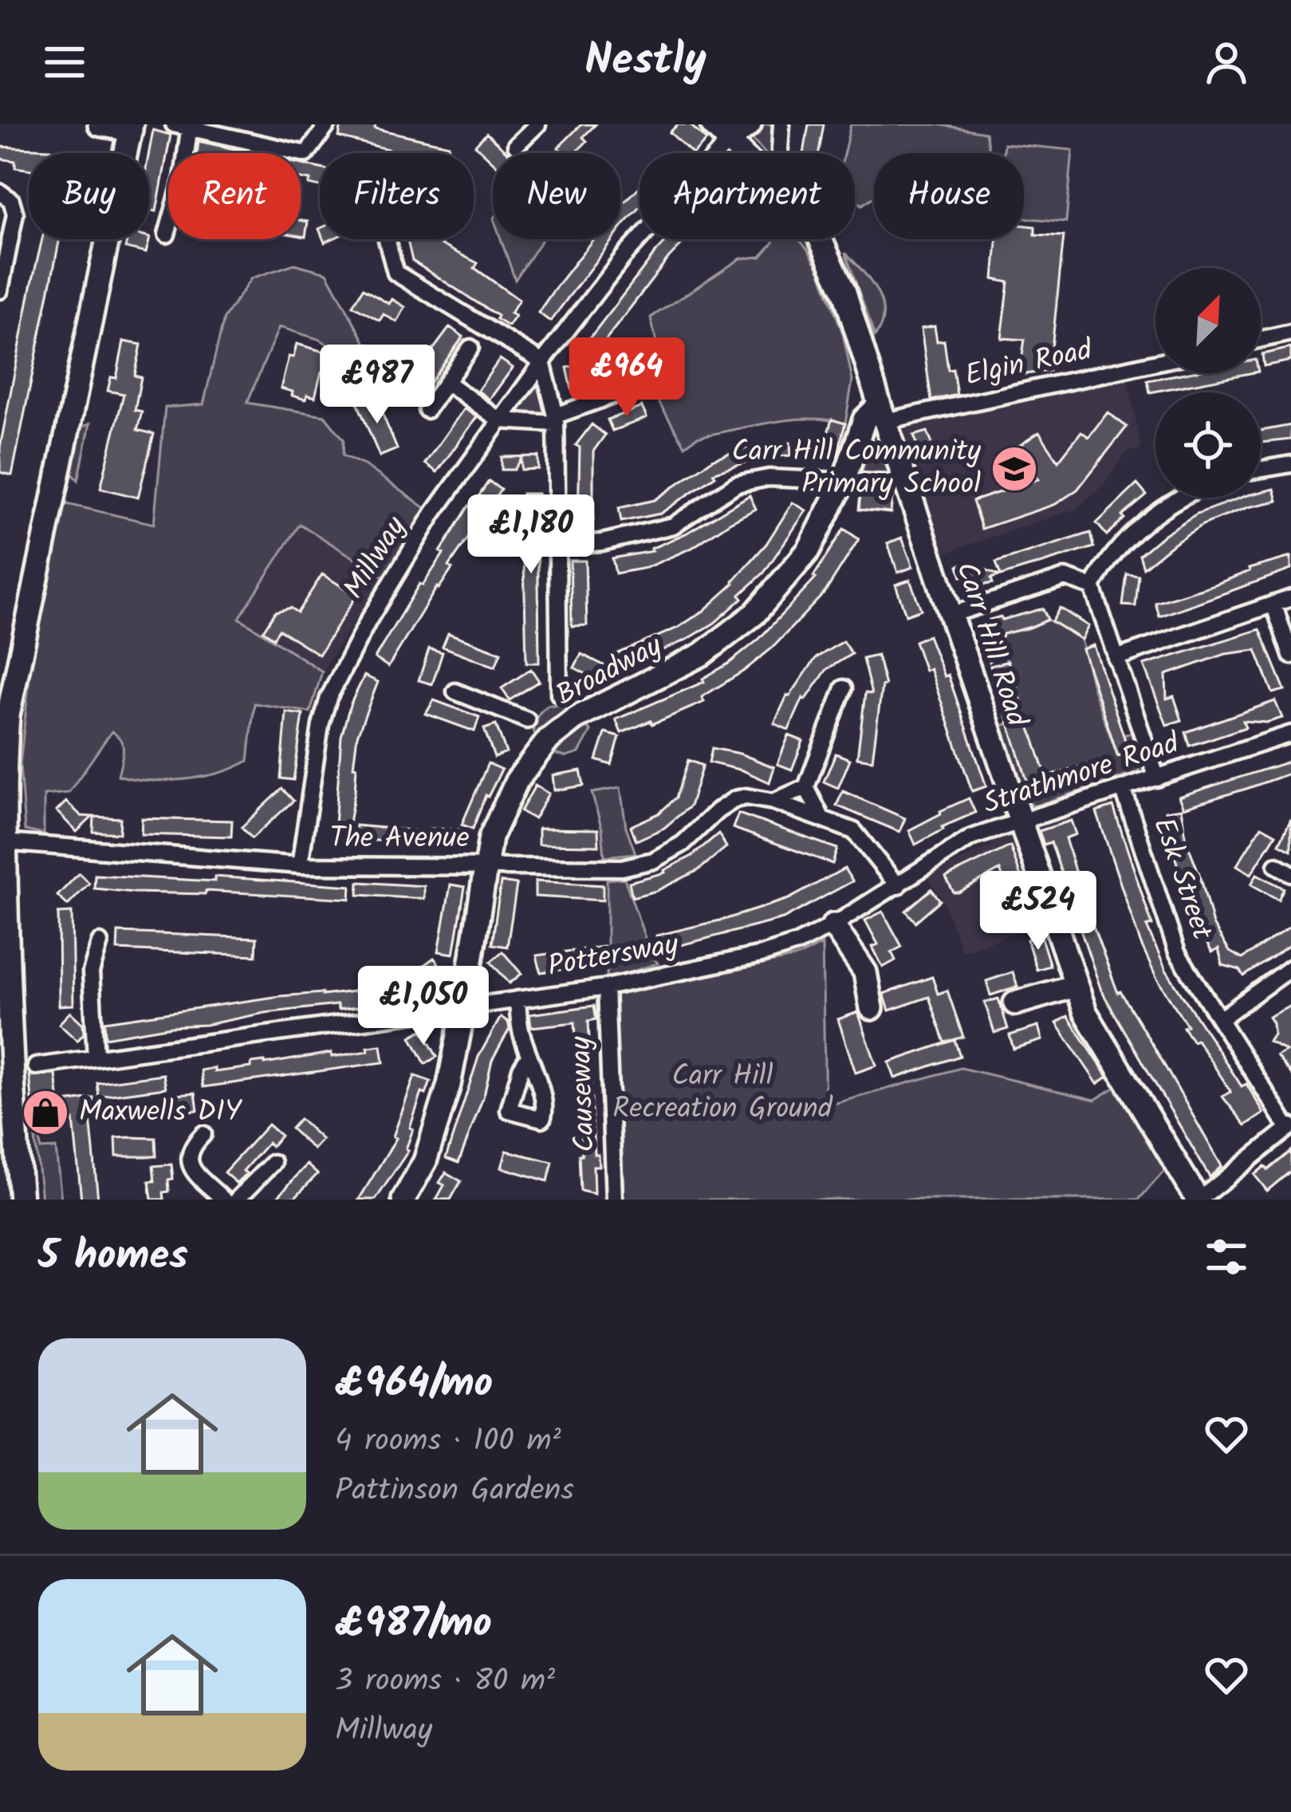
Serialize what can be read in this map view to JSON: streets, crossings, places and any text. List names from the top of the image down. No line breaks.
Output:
{"streets":{"street":["Elgin Road","Millway","Carr Hill Road","Broadway","Strathmore Road","The Avenue","Esk Street","Pottersway","Causeway"]},"crossings":[["Elgin Road","Carr Hill Road"],["Elgin Road","Broadway"],["Millway","Carr Hill Road"],["Millway","The Avenue"],["Carr Hill Road","Broadway"],["Carr Hill Road","Strathmore Road"],["Broadway","The Avenue"],["Broadway","Pottersway"],["Strathmore Road","The Avenue"],["Strathmore Road","Esk Street"],["Strathmore Road","Pottersway"],["The Avenue","Pottersway"],["Pottersway","Causeway"]],"parks":["Carr Hill Recreation Ground"],"places":{"school or university":["Carr Hill Community Primary School"],"shop":["Maxwells DIY"]},"north":"top right","page":{"header":"Nestly","chip":["Buy","Rent","Filters","New","Apartment","House"],"price":["£964","£987","£1,180","£524","£1,050"],"heading":"5 homes","list":[{"name":"£964/mo","note":"4 rooms · 100 m² · Pattinson Gardens"},{"name":"£987/mo","note":"3 rooms · 80 m² · Millway"}]}}
